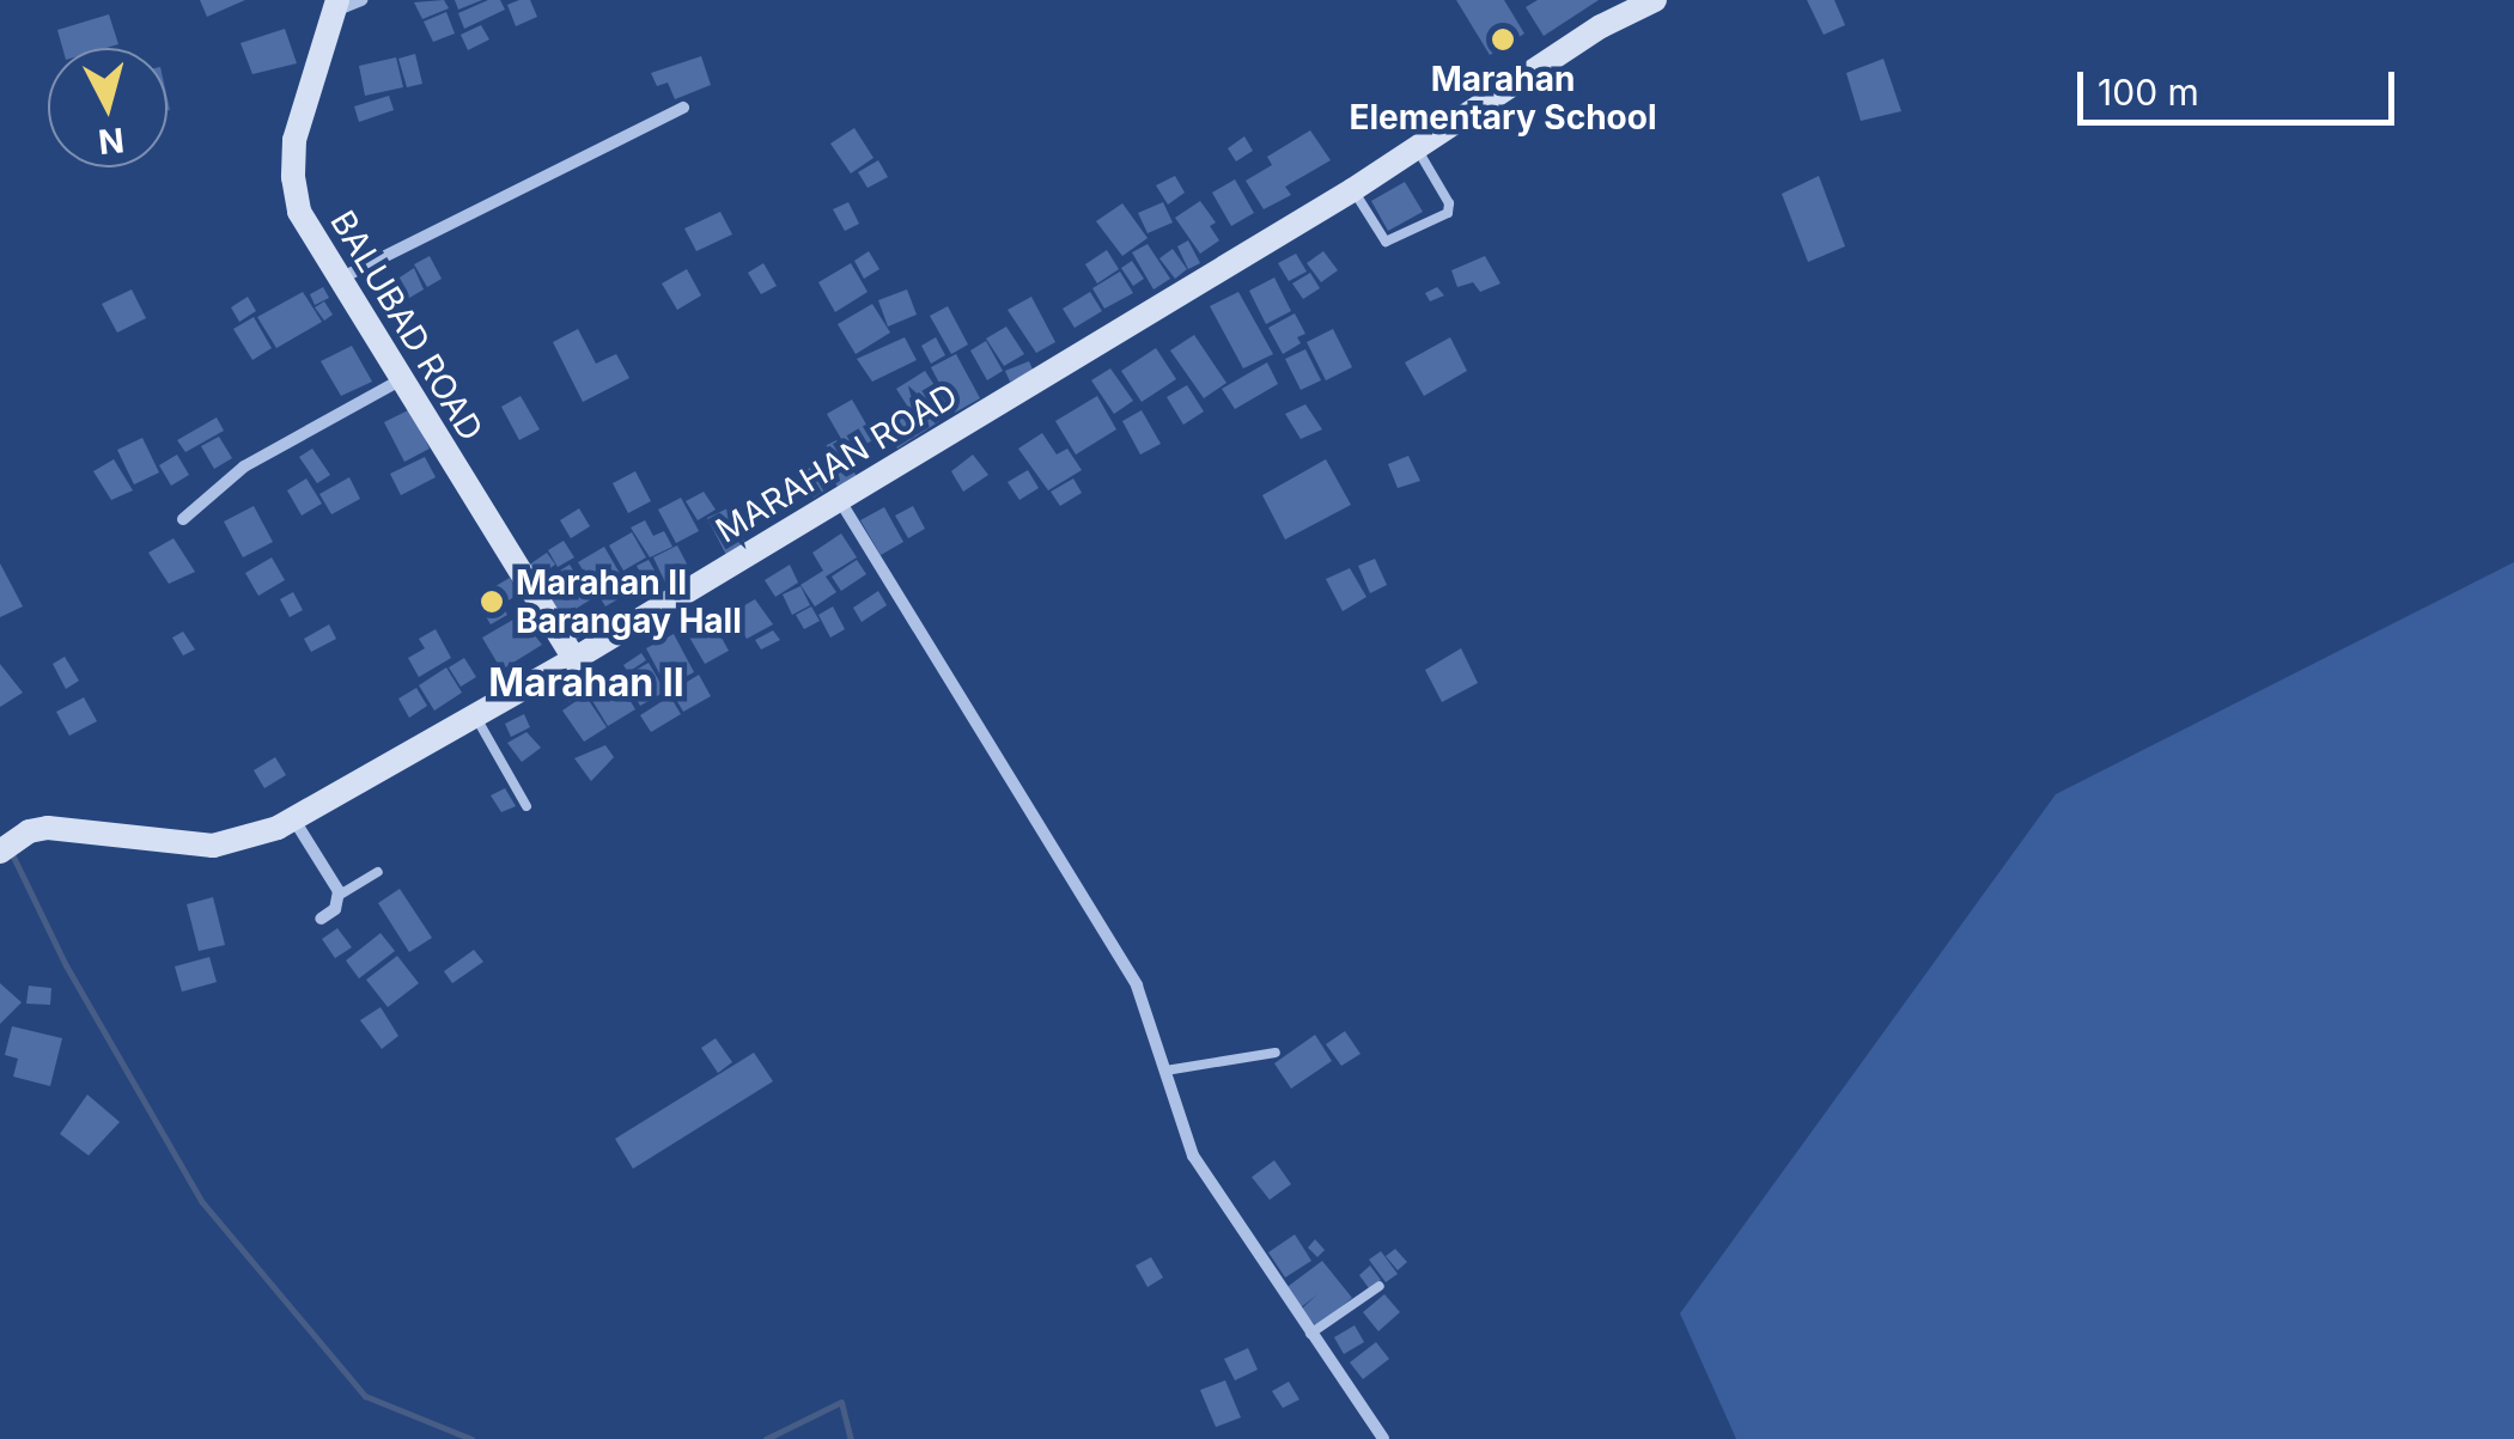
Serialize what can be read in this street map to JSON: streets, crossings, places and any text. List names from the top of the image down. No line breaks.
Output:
{"streets":{"main road":["BALUBAD ROAD","MARAHAN ROAD"]},"crossings":[["BALUBAD ROAD","MARAHAN ROAD"]],"districts":["Marahan II"],"places":["Marahan Elementary School","Marahan II Barangay Hall"],"scale_bar":"100 m","north":"bottom"}
